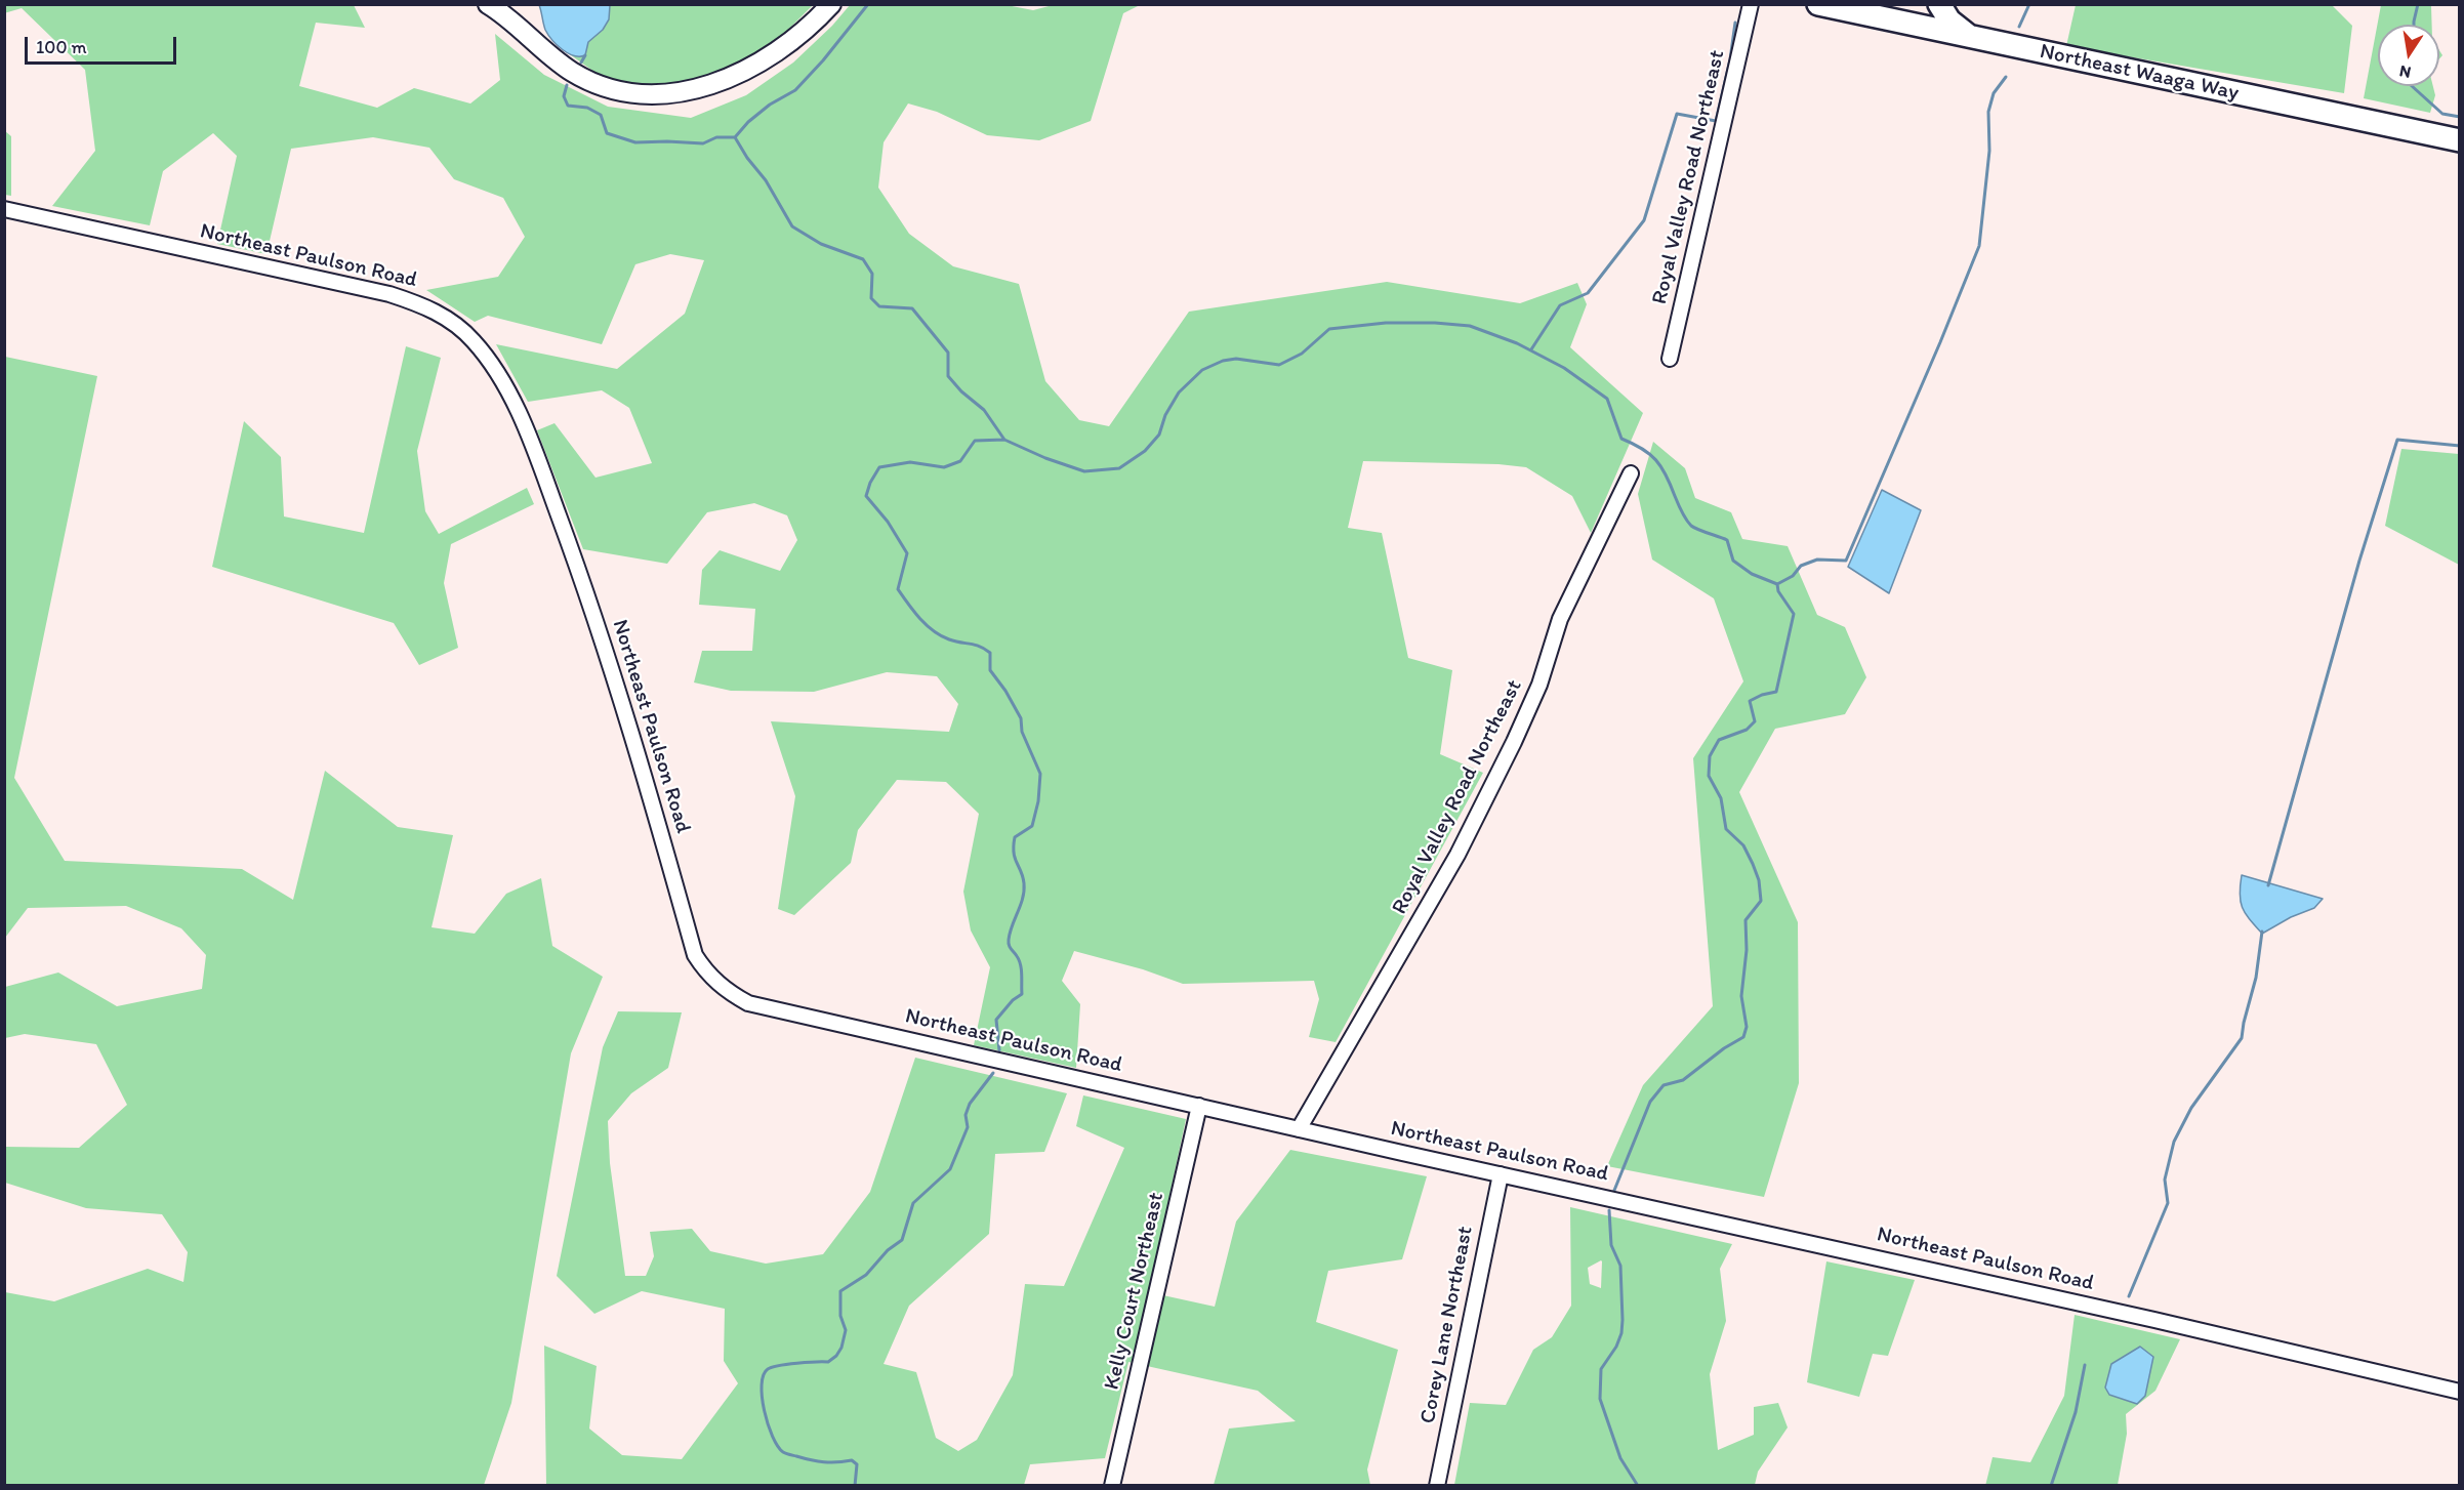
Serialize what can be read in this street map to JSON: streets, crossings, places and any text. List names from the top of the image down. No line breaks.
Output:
{"streets":{"highway":["Northeast Waaga Way"],"street":["Royal Valley Road Northeast","Northeast Paulson Road","Kelly Court Northeast","Corey Lane Northeast"]},"crossings":[["Royal Valley Road Northeast","Northeast Paulson Road"],["Northeast Paulson Road","Kelly Court Northeast"],["Northeast Paulson Road","Corey Lane Northeast"]],"scale_bar":"100 m","north":"bottom"}
